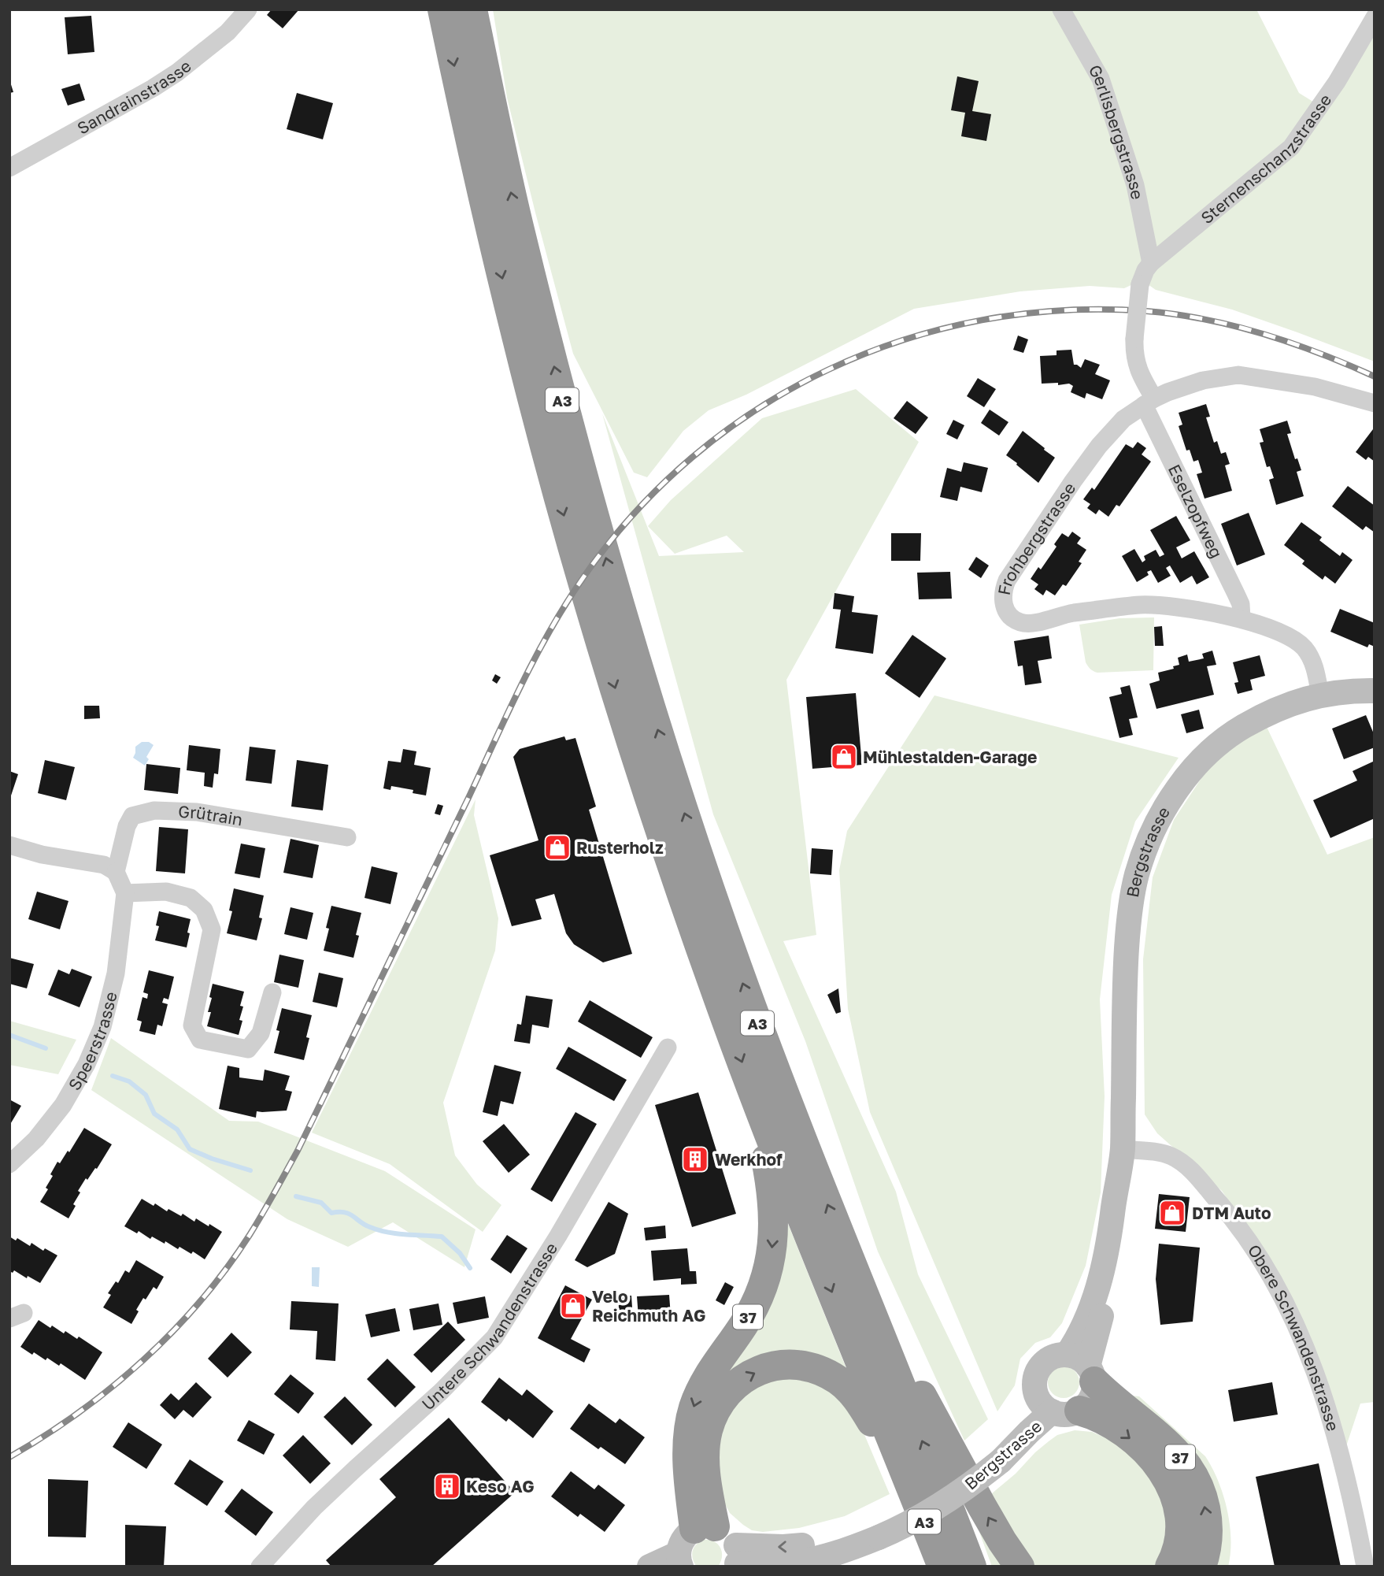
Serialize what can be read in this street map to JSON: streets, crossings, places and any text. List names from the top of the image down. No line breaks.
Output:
{"streets":{"highway":["A3","37"],"main road":["Bergstrasse"],"street":["Sandrainstrasse","Gerlisbergstrasse","Sternenschanzstrasse","Eselzopfweg","Frohbergstrasse","Grütrain","Speerstrasse","Untere Schwandenstrasse","Obere Schwandenstrasse"]},"crossings":[["Gerlisbergstrasse","Sternenschanzstrasse"],["Sternenschanzstrasse","Eselzopfweg"],["A3","37"],["Eselzopfweg","Frohbergstrasse"],["Frohbergstrasse","Bergstrasse"],["Bergstrasse","37"],["Bergstrasse","Obere Schwandenstrasse"]],"places":{"shop":["Mühlestalden-Garage","Rusterholz","DTM Auto","Velo Reichmuth AG"],"building":["Werkhof","Keso AG"]}}
